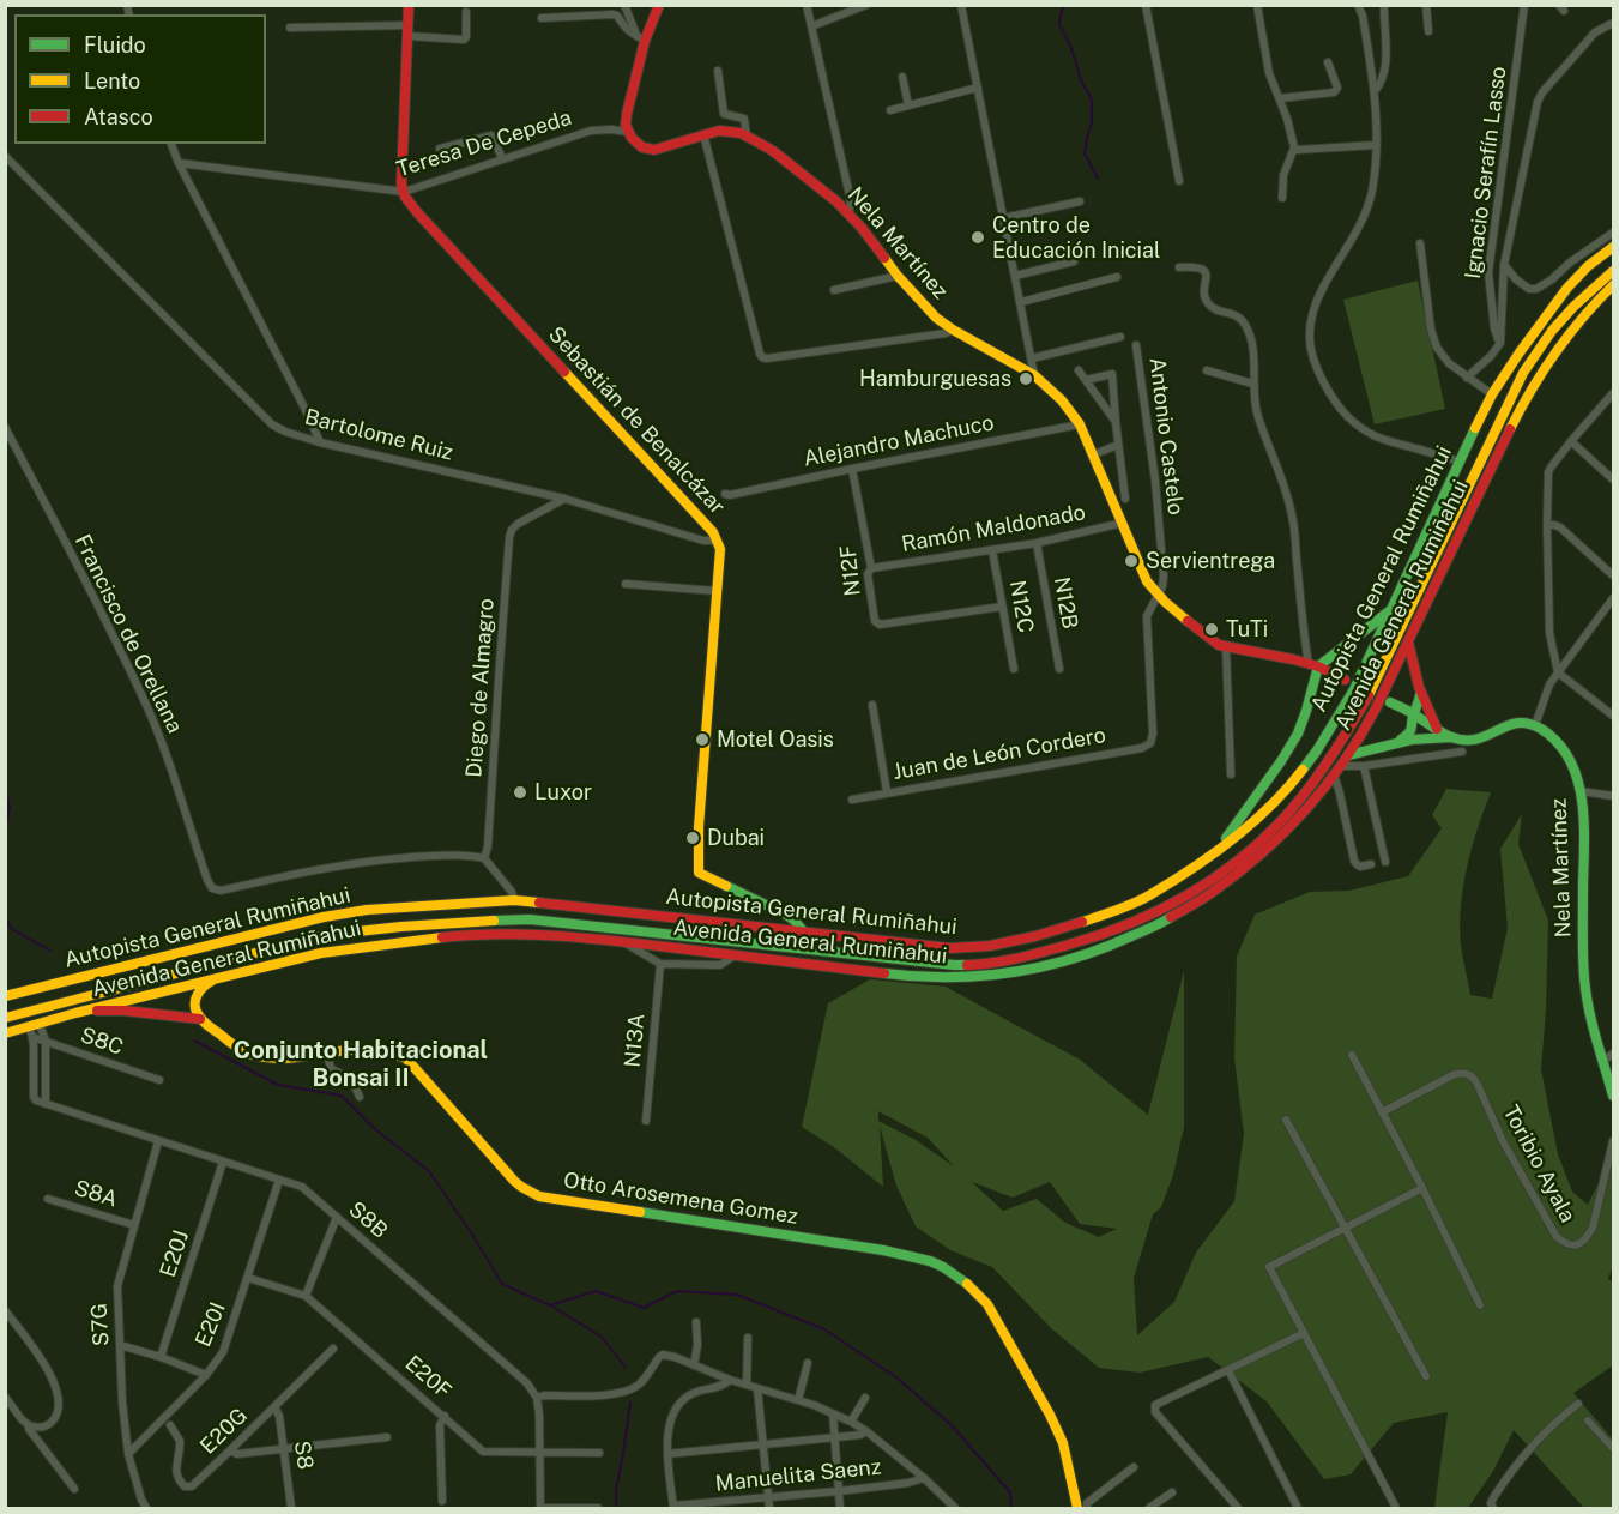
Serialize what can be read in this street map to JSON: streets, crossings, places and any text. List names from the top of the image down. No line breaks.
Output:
{"streets":{"main road":["Nela Martínez","Sebastián de Benalcázar","Autopista General Rumiñahui","Avenida General Rumiñahui","Otto Arosemena Gomez"],"street":["Teresa De Cepeda","Ignacio Serafín Lasso","Bartolome Ruiz","Antonio Castelo","Alejandro Machuco","Ramón Maldonado","N12F","N12B","N12C","Francisco de Orellana","Diego de Almagro","Juan de León Cordero","N13A","S8C","Toribio Ayala","S8A","S8B","E20J","S7G","E20I","E20F","E20G","S8","Manuelita Saenz"]},"crossings":[["Teresa De Cepeda","Nela Martínez"],["Teresa De Cepeda","Sebastián de Benalcázar"],["Nela Martínez","Antonio Castelo"],["Nela Martínez","Alejandro Machuco"],["Nela Martínez","Ramón Maldonado"],["Sebastián de Benalcázar","Bartolome Ruiz"],["Sebastián de Benalcázar","Autopista General Rumiñahui"],["Bartolome Ruiz","Diego de Almagro"],["Antonio Castelo","Juan de León Cordero"],["Alejandro Machuco","N12F"],["Ramón Maldonado","N12F"],["Ramón Maldonado","N12B"],["Ramón Maldonado","N12C"],["N12F","N12C"],["Avenida General Rumiñahui","S8C"],["Avenida General Rumiñahui","S8B"],["Francisco de Orellana","Diego de Almagro"],["S8C","S8B"],["S8A","S7G"],["S8B","E20J"],["S8B","S7G"],["S8B","E20I"],["S7G","E20I"],["E20I","E20F"],["E20G","S8"]],"districts":["Conjunto Habitacional Bonsai II"],"places":["Centro de Educación Inicial","Hamburguesas","Servientrega","TuTi","Motel Oasis","Luxor","Dubai"],"legend":["Fluido","Lento","Atasco"]}
